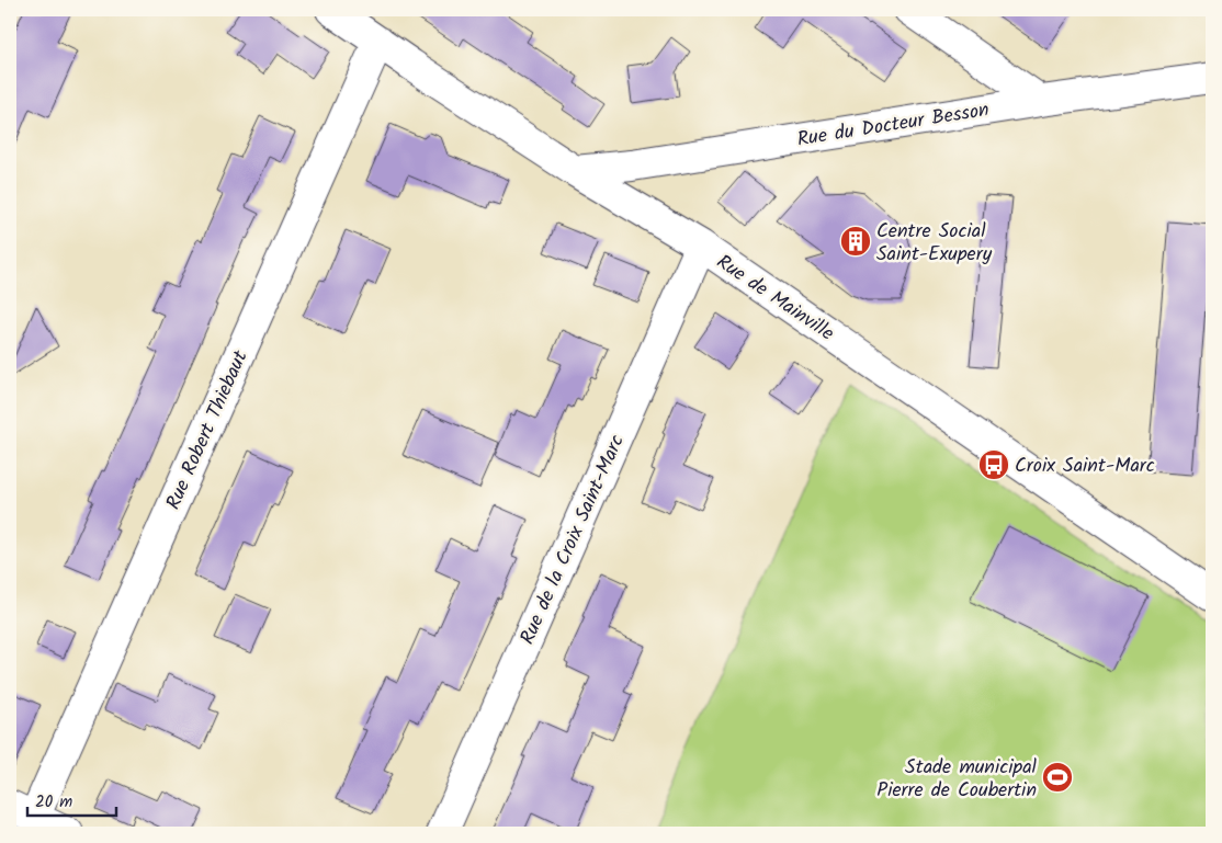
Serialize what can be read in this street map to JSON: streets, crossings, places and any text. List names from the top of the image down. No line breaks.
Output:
{"streets":{"street":["Rue du Docteur Besson","Rue de Mainville","Rue Robert Thiebaut","Rue de la Croix Saint-Marc"]},"crossings":[["Rue du Docteur Besson","Rue de Mainville"],["Rue de Mainville","Rue Robert Thiebaut"],["Rue de Mainville","Rue de la Croix Saint-Marc"]],"places":{"building":["Centre Social Saint-Exupery"],"bus stop":["Croix Saint-Marc"],"sports":["Stade municipal Pierre de Coubertin"]},"scale_bar":"20 m"}
